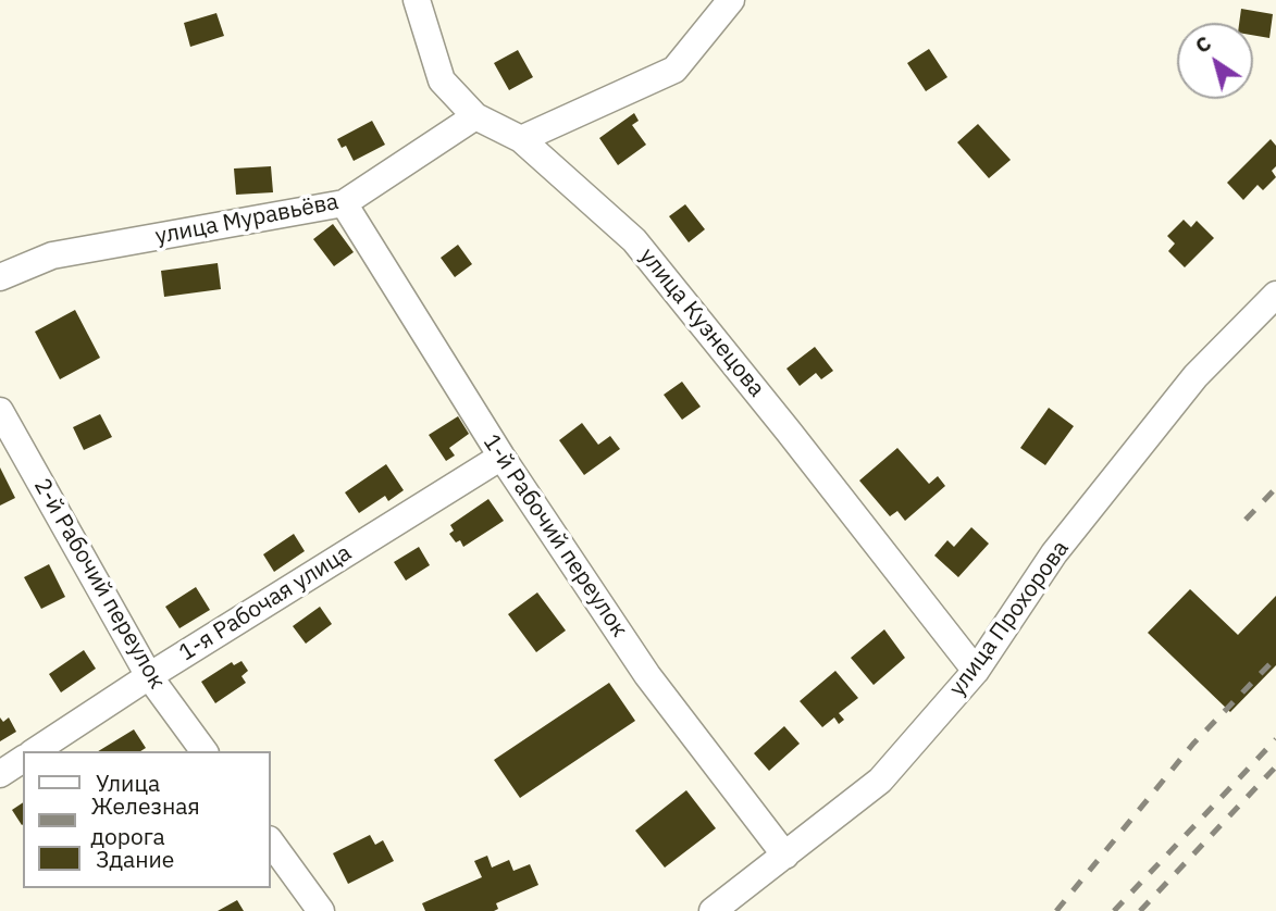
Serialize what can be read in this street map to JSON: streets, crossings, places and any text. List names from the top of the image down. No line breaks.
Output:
{"streets":{"street":["улица Муравьёва","улица Кузнецова","1-й Рабочий переулок","2-й Рабочий переулок","1-я Рабочая улица","улица Прохорова"]},"crossings":[["улица Муравьёва","улица Кузнецова"],["улица Муравьёва","1-й Рабочий переулок"],["улица Кузнецова","улица Прохорова"],["1-й Рабочий переулок","1-я Рабочая улица"],["1-й Рабочий переулок","улица Прохорова"],["2-й Рабочий переулок","1-я Рабочая улица"]],"legend":["Улица","Железная дорога","Здание"],"north":"top left"}
